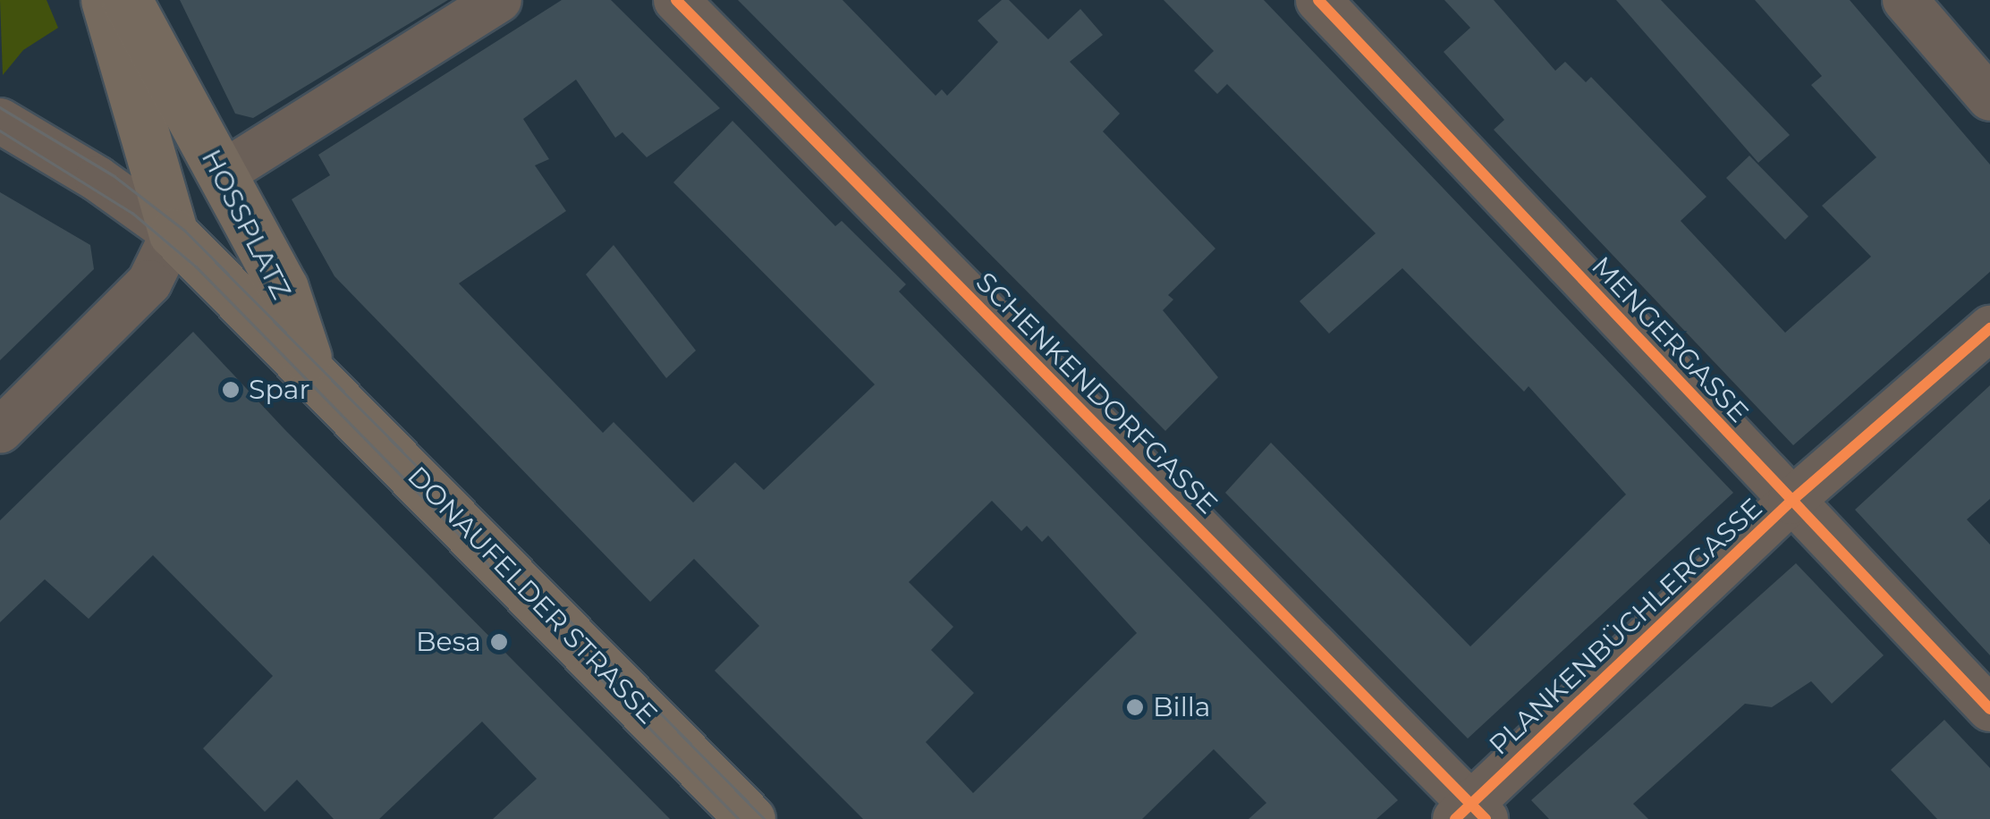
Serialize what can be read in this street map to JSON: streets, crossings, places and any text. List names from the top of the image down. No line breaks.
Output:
{"streets":{"main road":["HOSSPLATZ","DONAUFELDER STRASSE"],"street":["MENGERGASSE","SCHENKENDORFGASSE","PLANKENBÜCHLERGASSE"]},"crossings":[["HOSSPLATZ","DONAUFELDER STRASSE"],["MENGERGASSE","PLANKENBÜCHLERGASSE"],["SCHENKENDORFGASSE","PLANKENBÜCHLERGASSE"]],"places":["Spar","Besa","Billa"]}
